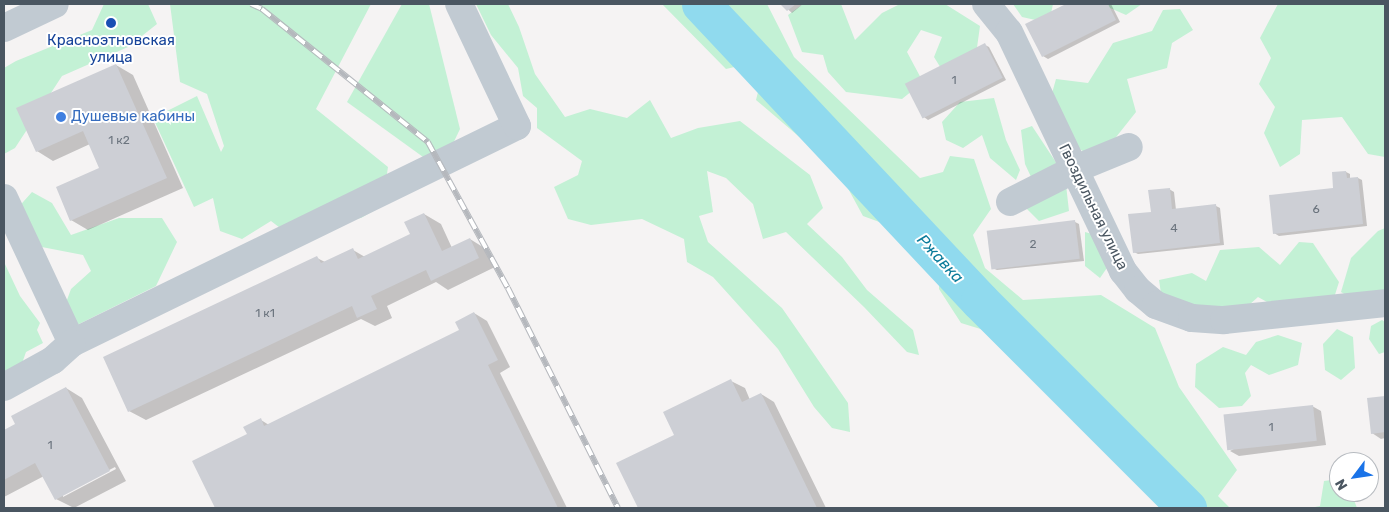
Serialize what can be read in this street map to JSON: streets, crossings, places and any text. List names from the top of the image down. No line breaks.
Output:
{"streets":{"street":["Гвоздильная улица"]},"water":["Ржавка"],"places":["Красноэтновская улица","Душевые кабины"],"house_numbers":["1","1 к2","6","4","2","1 к1","1","1"],"north":"bottom left"}
